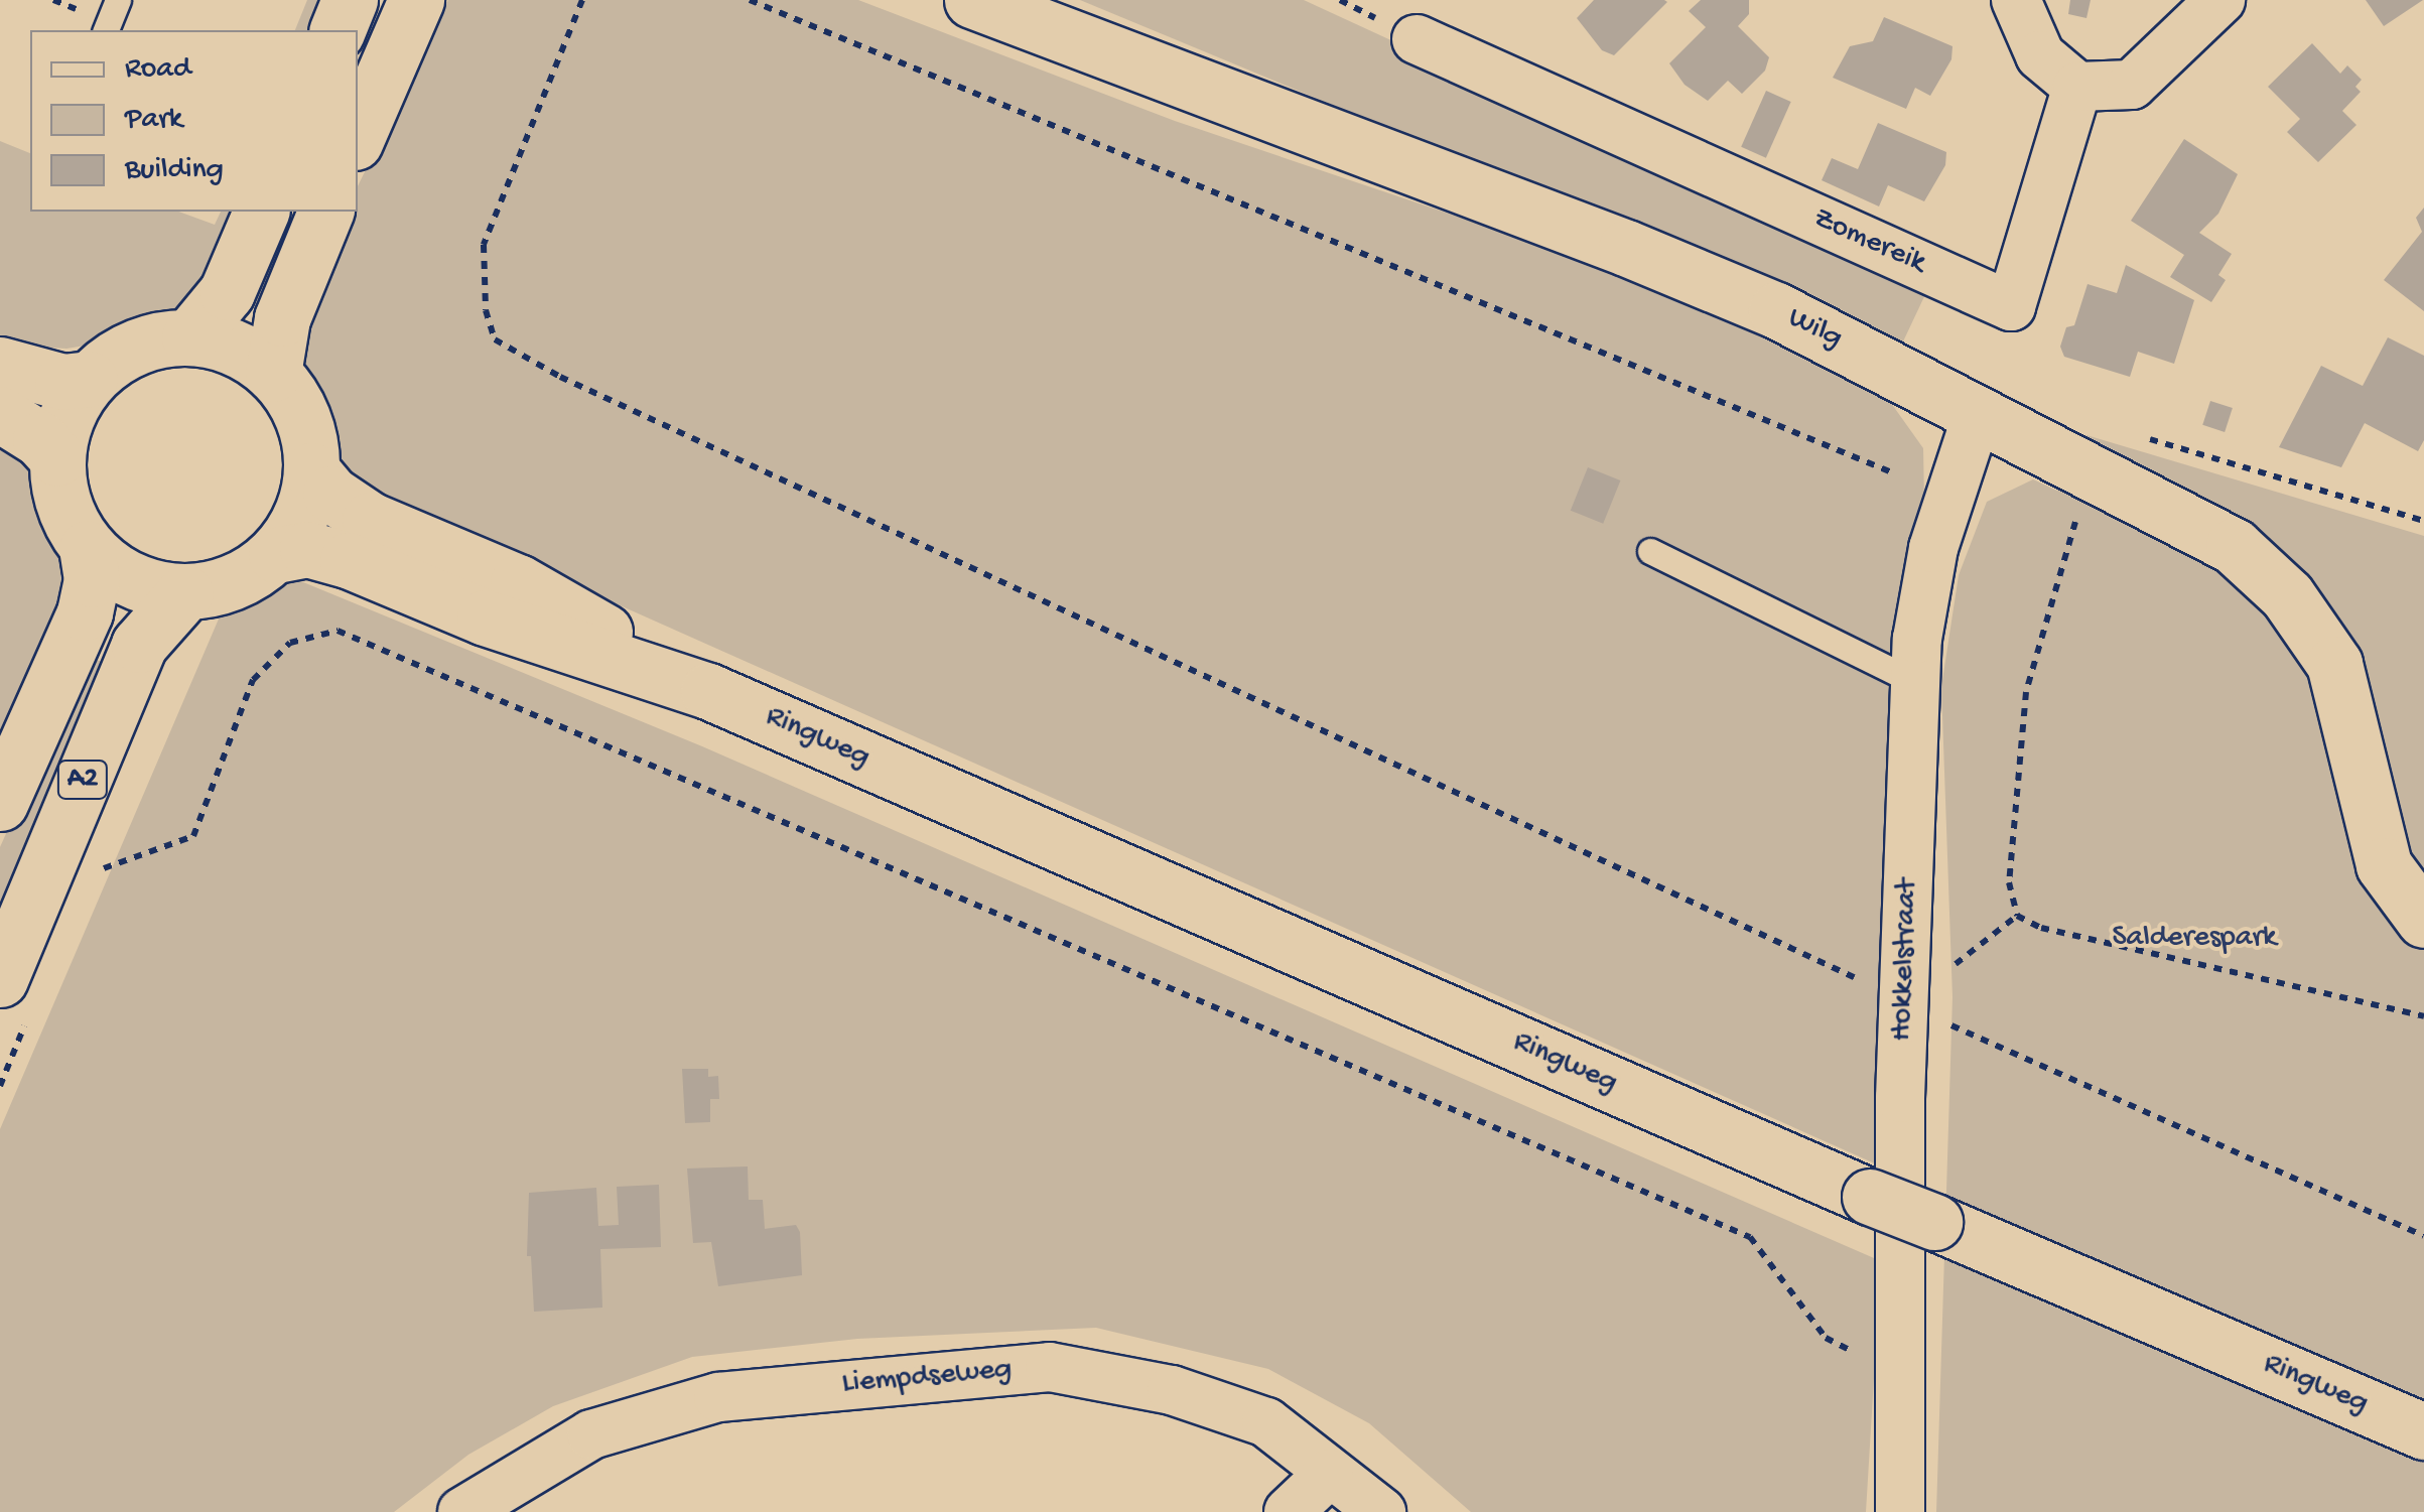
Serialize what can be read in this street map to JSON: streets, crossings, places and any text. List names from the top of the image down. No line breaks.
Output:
{"streets":{"main road":["Wilg","Ringweg","A2"],"street":["Zomereik","Hokkelstraat","Liempdseweg"]},"crossings":[["Wilg","Hokkelstraat"],["Ringweg","A2"]],"parks":["Salderespark"],"legend":["Road","Park","Building"]}
